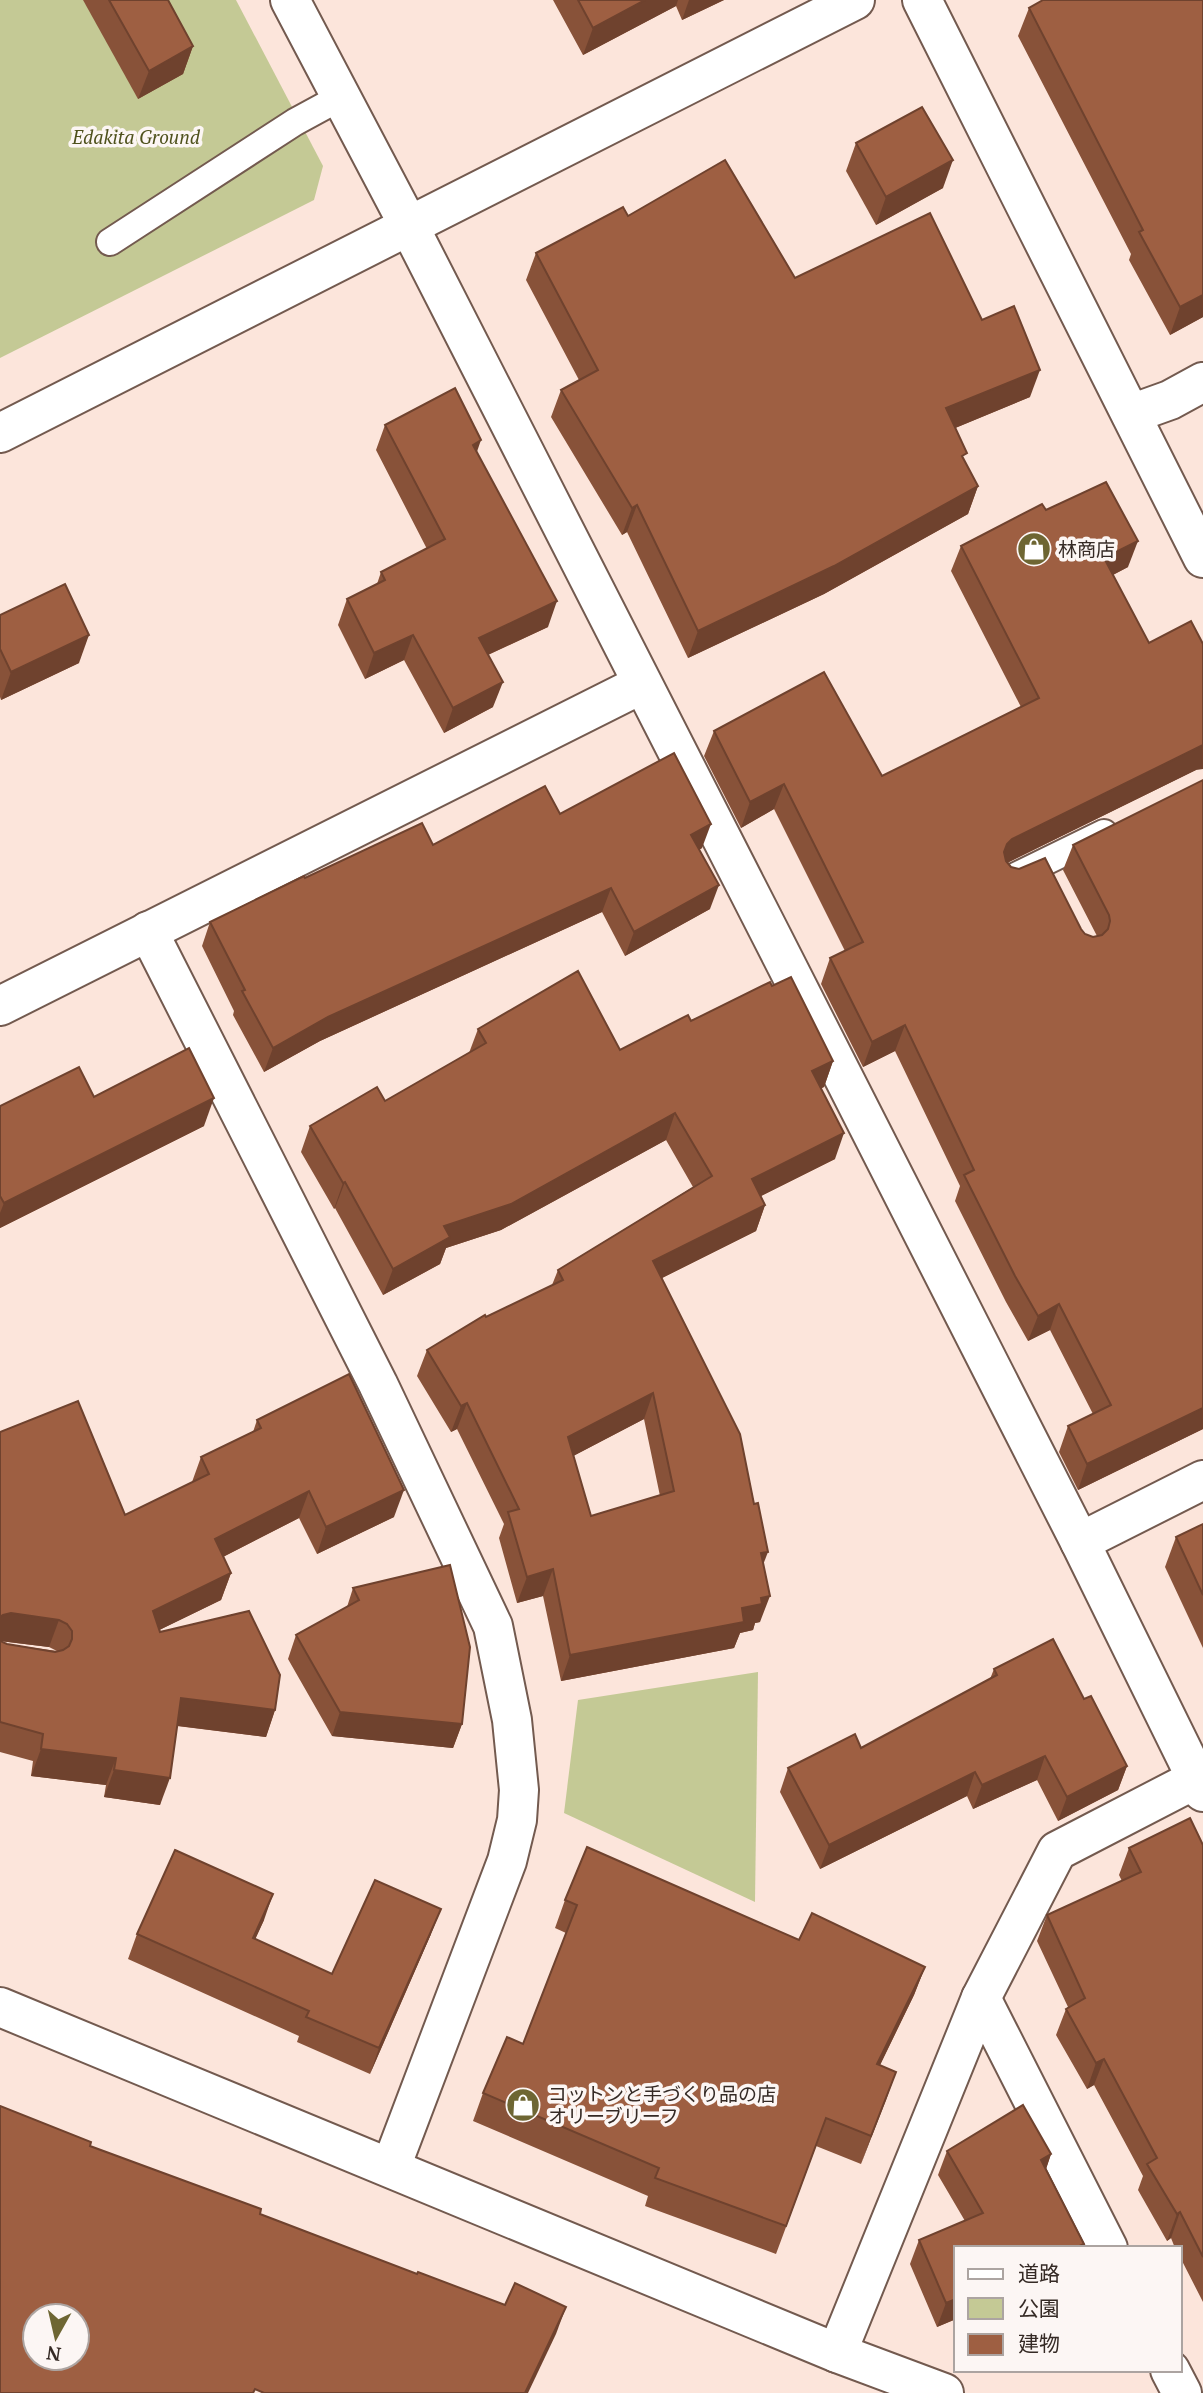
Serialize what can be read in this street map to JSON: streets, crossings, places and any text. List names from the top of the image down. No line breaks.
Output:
{"parks":["Edakita Ground"],"places":{"shop":["林商店","コットンと手づくり品の店 オリーブリーフ"]},"legend":["道路","公園","建物"],"north":"bottom"}
